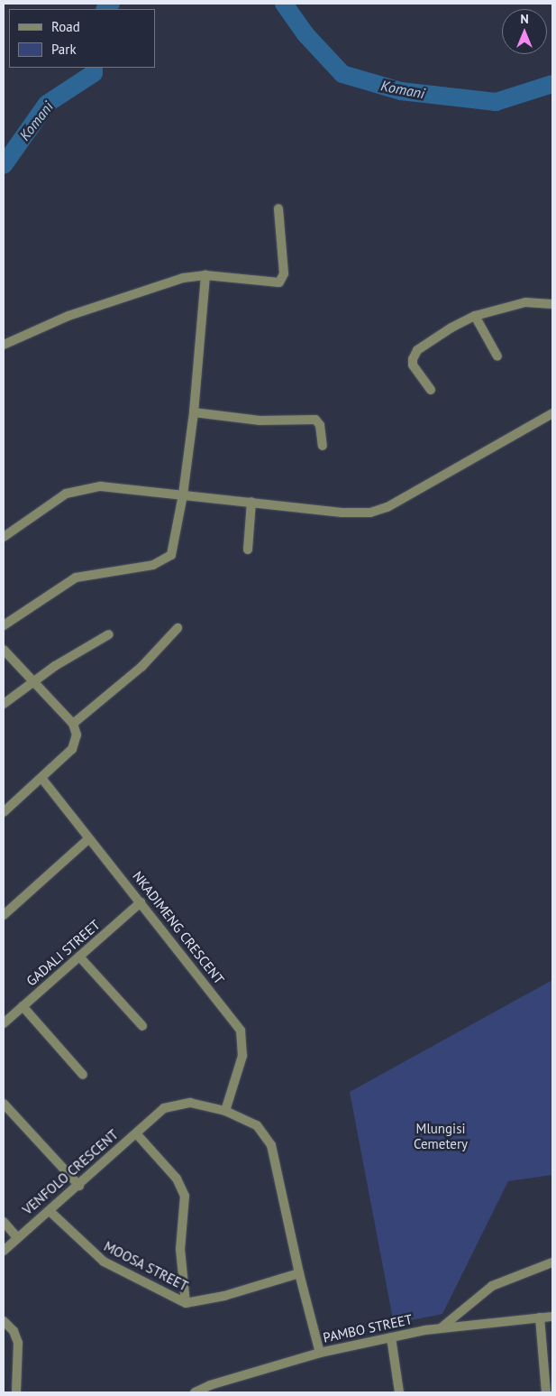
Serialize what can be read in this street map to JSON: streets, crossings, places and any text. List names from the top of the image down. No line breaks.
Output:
{"streets":{"street":["NKADIMENG CRESCENT","GADALI STREET","VENFOLO CRESCENT","MOOSA STREET","PAMBO STREET"]},"crossings":[["NKADIMENG CRESCENT","GADALI STREET"],["NKADIMENG CRESCENT","VENFOLO CRESCENT"],["VENFOLO CRESCENT","MOOSA STREET"],["VENFOLO CRESCENT","PAMBO STREET"]],"water":["Komani"],"parks":["Mlungisi Cemetery"],"legend":["Road","Park"],"north":"top"}
